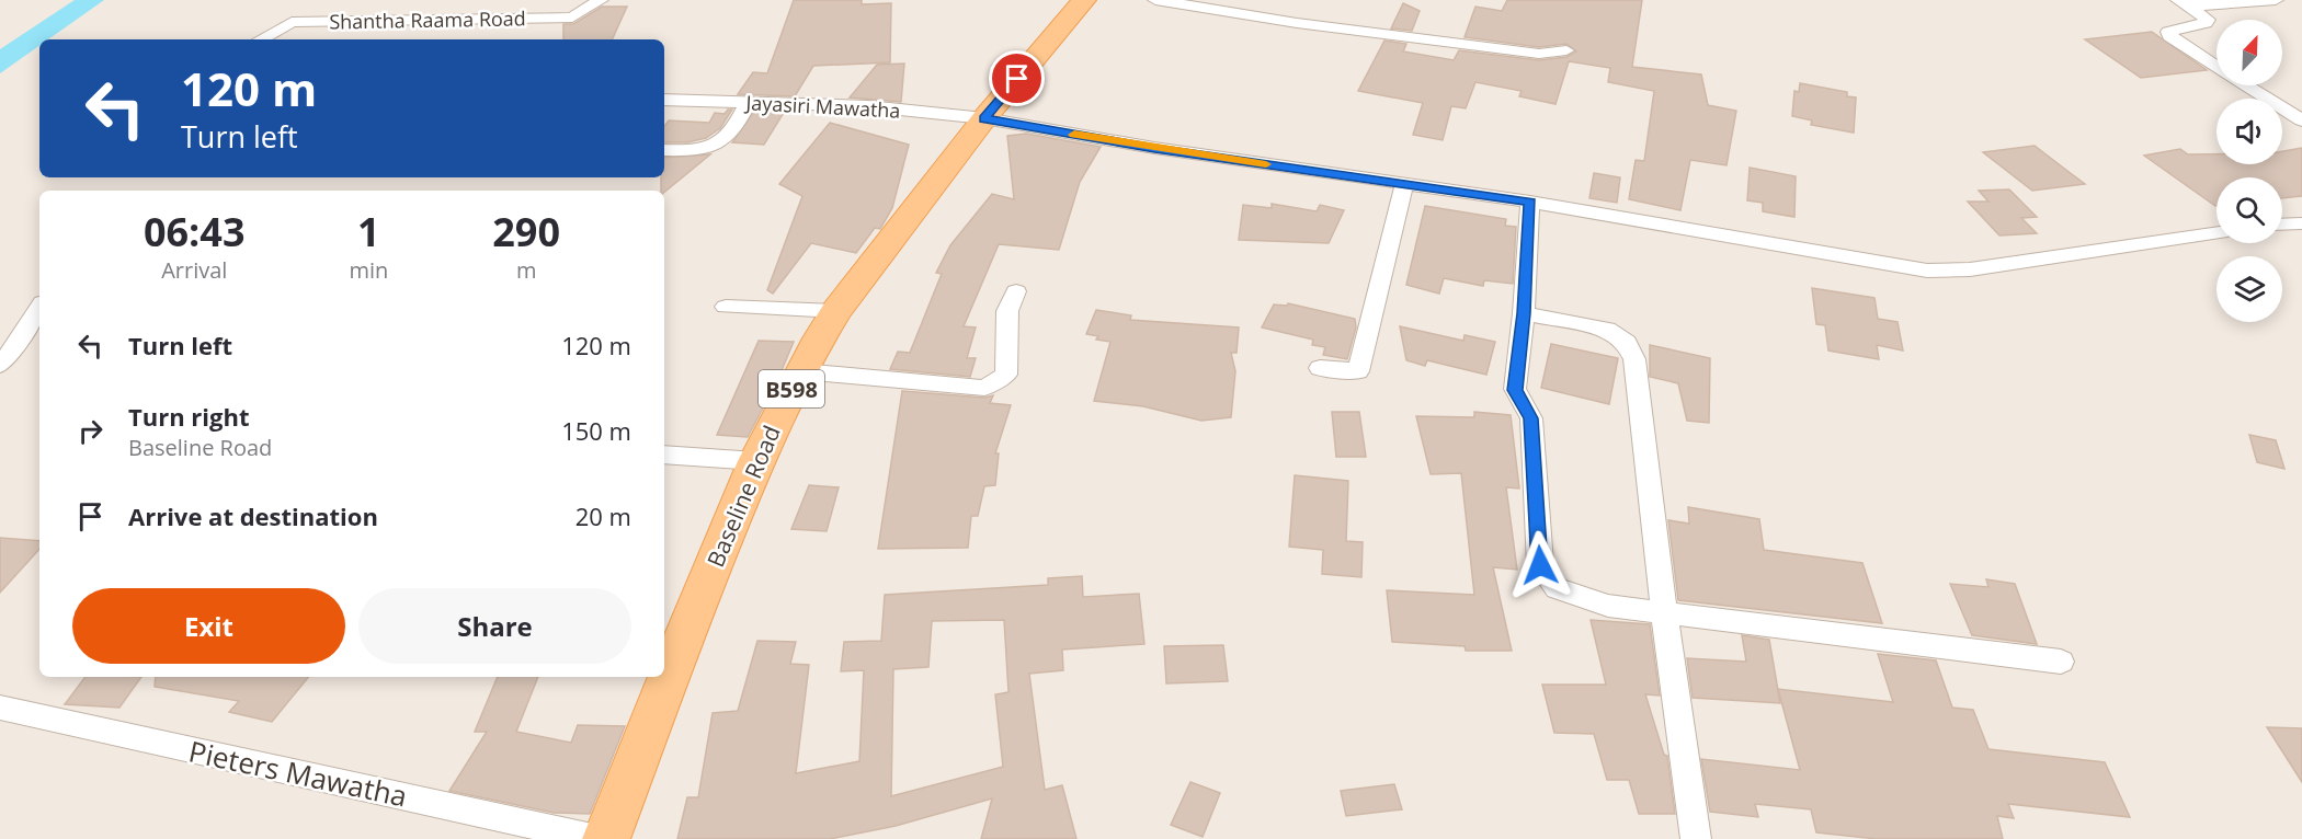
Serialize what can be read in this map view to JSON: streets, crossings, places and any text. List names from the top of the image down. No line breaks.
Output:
{"streets":{"main road":["B598","Baseline Road"],"street":["Shantha Raama Road","Jayasiri Mawatha","Pieters Mawatha"]},"crossings":[["Jayasiri Mawatha","Baseline Road"]],"north":"top right","page":{"turn":["120 m","Turn left"],"eta":["06:43","Arrival","1","min","290","m"],"list":[{"name":"Turn left","value":"120 m"},{"name":"Turn right","note":"Baseline Road","value":"150 m"},{"name":"Arrive at destination","value":"20 m"}],"buttons":["Exit","Share"]}}
